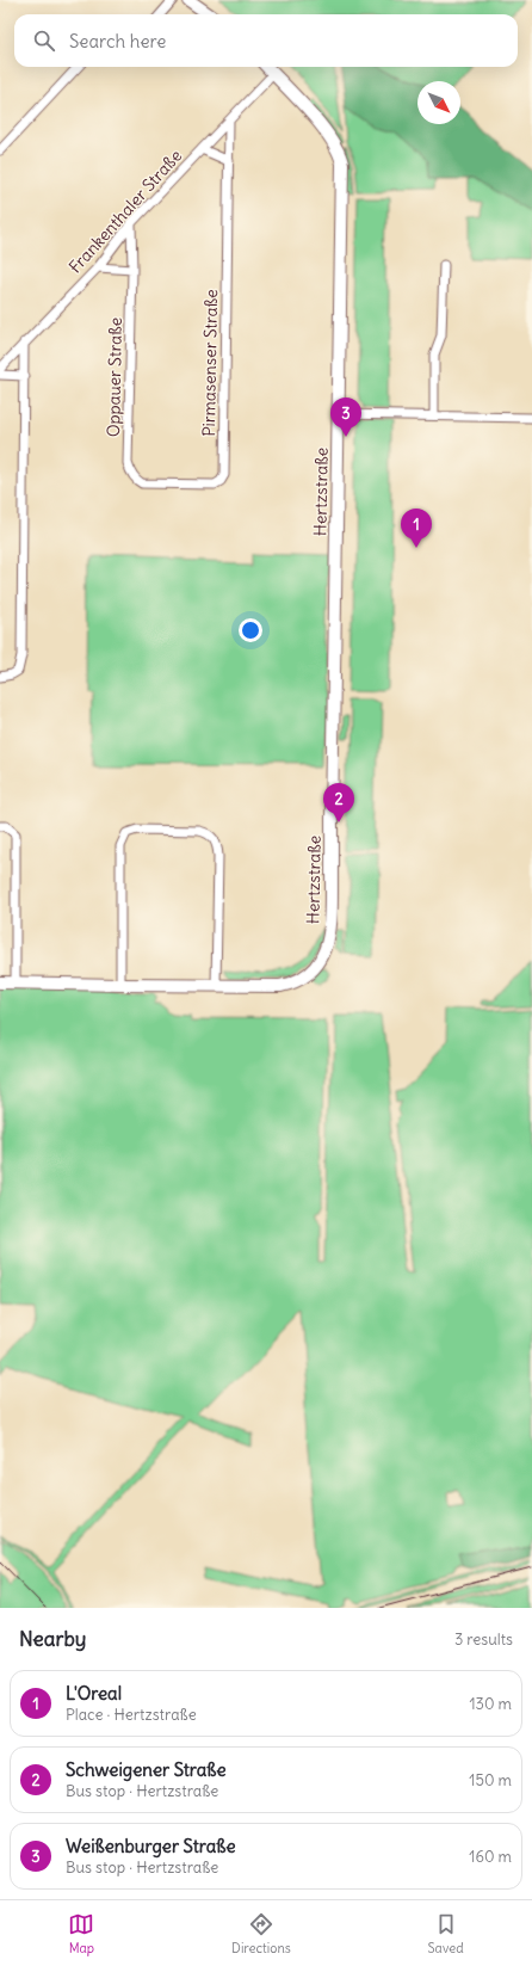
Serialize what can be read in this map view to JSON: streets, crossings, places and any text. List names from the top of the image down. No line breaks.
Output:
{"streets":{"main road":["Hertzstraße"],"street":["Frankenthaler Straße","Pirmasenser Straße","Oppauer Straße"]},"crossings":[["Frankenthaler Straße","Pirmasenser Straße"],["Frankenthaler Straße","Oppauer Straße"],["Frankenthaler Straße","Hertzstraße"],["Pirmasenser Straße","Oppauer Straße"]],"north":"bottom right","page":{"search":"Search here","pins":["3","1","2"],"heading":["Nearby","3 results"],"list":[{"mark":"1","name":"L'Oreal","note":"Place · Hertzstraße","value":"130 m"},{"mark":"2","name":"Schweigener Straße","note":"Bus stop · Hertzstraße","value":"150 m"},{"mark":"3","name":"Weißenburger Straße","note":"Bus stop · Hertzstraße","value":"160 m"}],"nav":["Map","Directions","Saved"]}}
